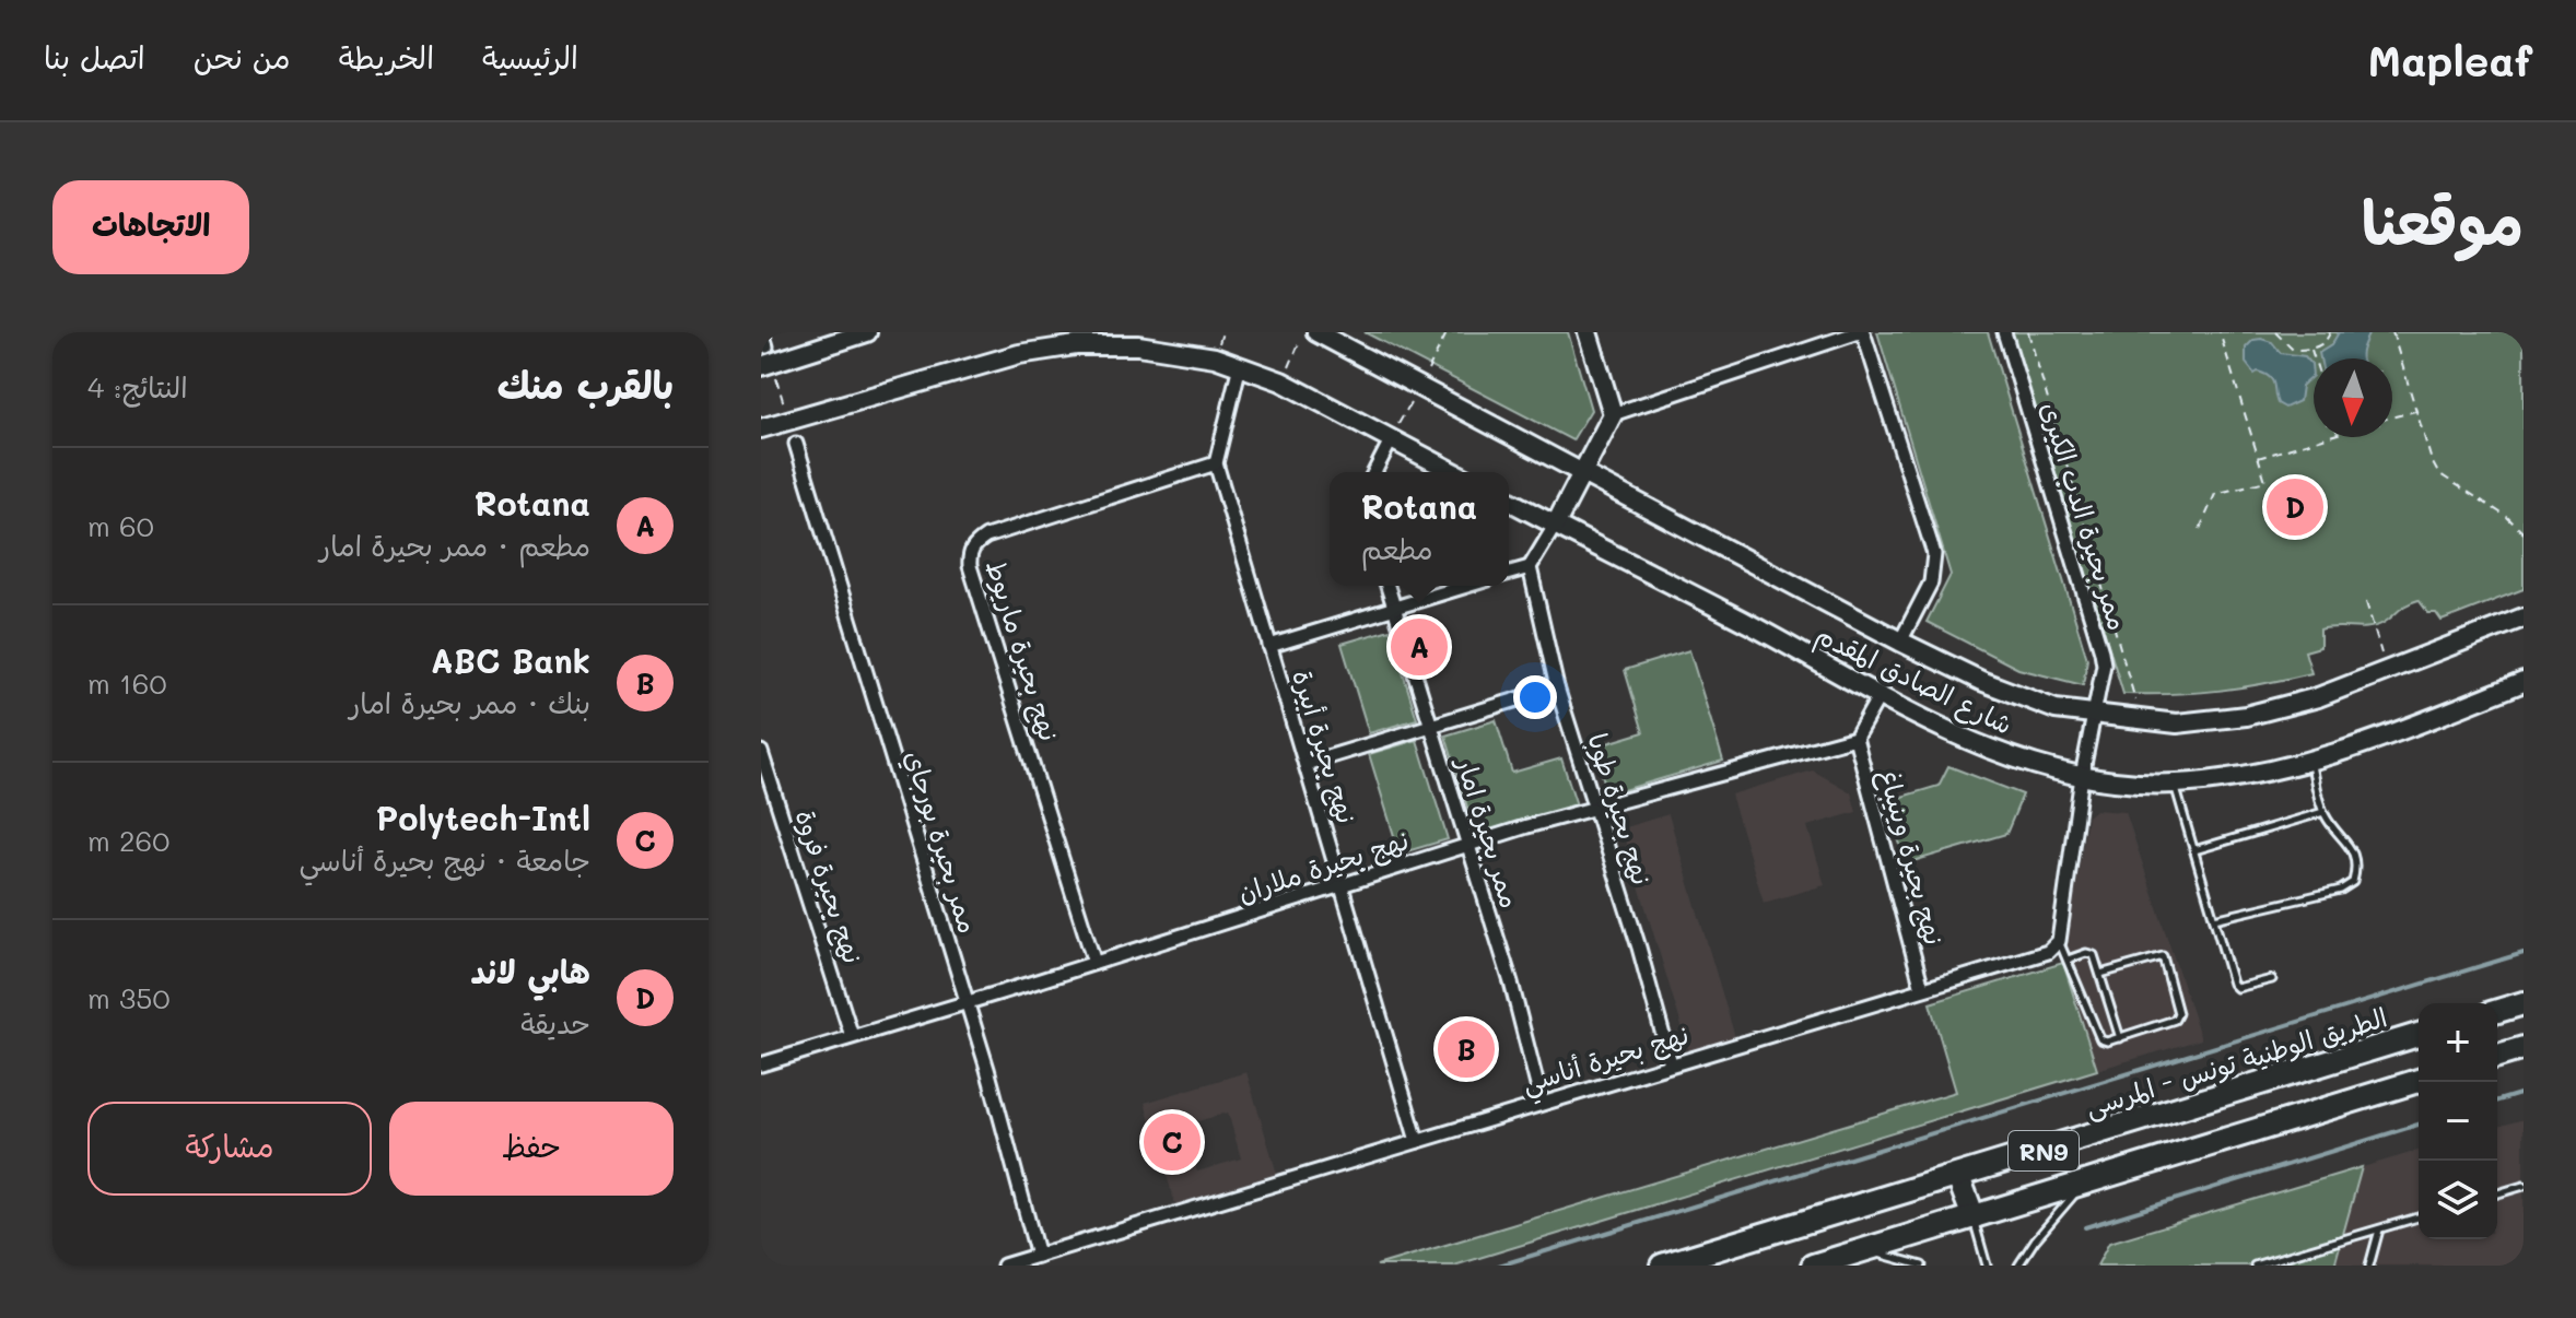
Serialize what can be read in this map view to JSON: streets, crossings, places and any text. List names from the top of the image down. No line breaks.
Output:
{"streets":{"highway":["الطريق الوطنية تونس - المرسى","RN9"],"main road":["شارع الصادق المقدم"],"street":["ممر بحيرة الدب الكبرى","نهج بحيرة ماريوط","نهج بحيرة أبيرة","نهج بحيرة طوبا","ممر بحيرة امار","ممر بحيرة بورجاي","نهج بحيرة وينيباغ","نهج بحيرة ملاران","نهج بحيرة فروة","نهج بحيرة أناسي"]},"crossings":[["ممر بحيرة الدب الكبرى","شارع الصادق المقدم"],["نهج بحيرة ماريوط","نهج بحيرة أبيرة"],["نهج بحيرة ماريوط","نهج بحيرة ملاران"],["نهج بحيرة أبيرة","نهج بحيرة ملاران"],["نهج بحيرة أبيرة","نهج بحيرة أناسي"],["نهج بحيرة طوبا","نهج بحيرة ملاران"],["نهج بحيرة طوبا","نهج بحيرة أناسي"],["ممر بحيرة امار","نهج بحيرة ملاران"],["ممر بحيرة امار","نهج بحيرة أناسي"],["ممر بحيرة بورجاي","نهج بحيرة ملاران"],["ممر بحيرة بورجاي","نهج بحيرة أناسي"],["نهج بحيرة وينيباغ","نهج بحيرة ملاران"],["نهج بحيرة وينيباغ","نهج بحيرة أناسي"],["نهج بحيرة ملاران","نهج بحيرة فروة"]],"north":"bottom","page":{"header":"Mapleaf","nav":["الرئيسية","الخريطة","من نحن","اتصل بنا"],"title":"موقعنا","buttons":["الاتجاهات",["حفظ","مشاركة"]],"heading":["بالقرب منك","النتائج: 4"],"list":[{"mark":"A","name":"Rotana","note":"مطعم · ممر بحيرة امار","value":"60 m"},{"mark":"B","name":"ABC Bank","note":"بنك · ممر بحيرة امار","value":"160 m"},{"mark":"C","name":"Polytech-Intl","note":"جامعة · نهج بحيرة أناسي","value":"260 m"},{"mark":"D","name":"هابي لاند","note":"حديقة","value":"350 m"}],"popup":["Rotana","مطعم"],"pins":["D","A","B","C"],"map_buttons":["+","−"]}}
